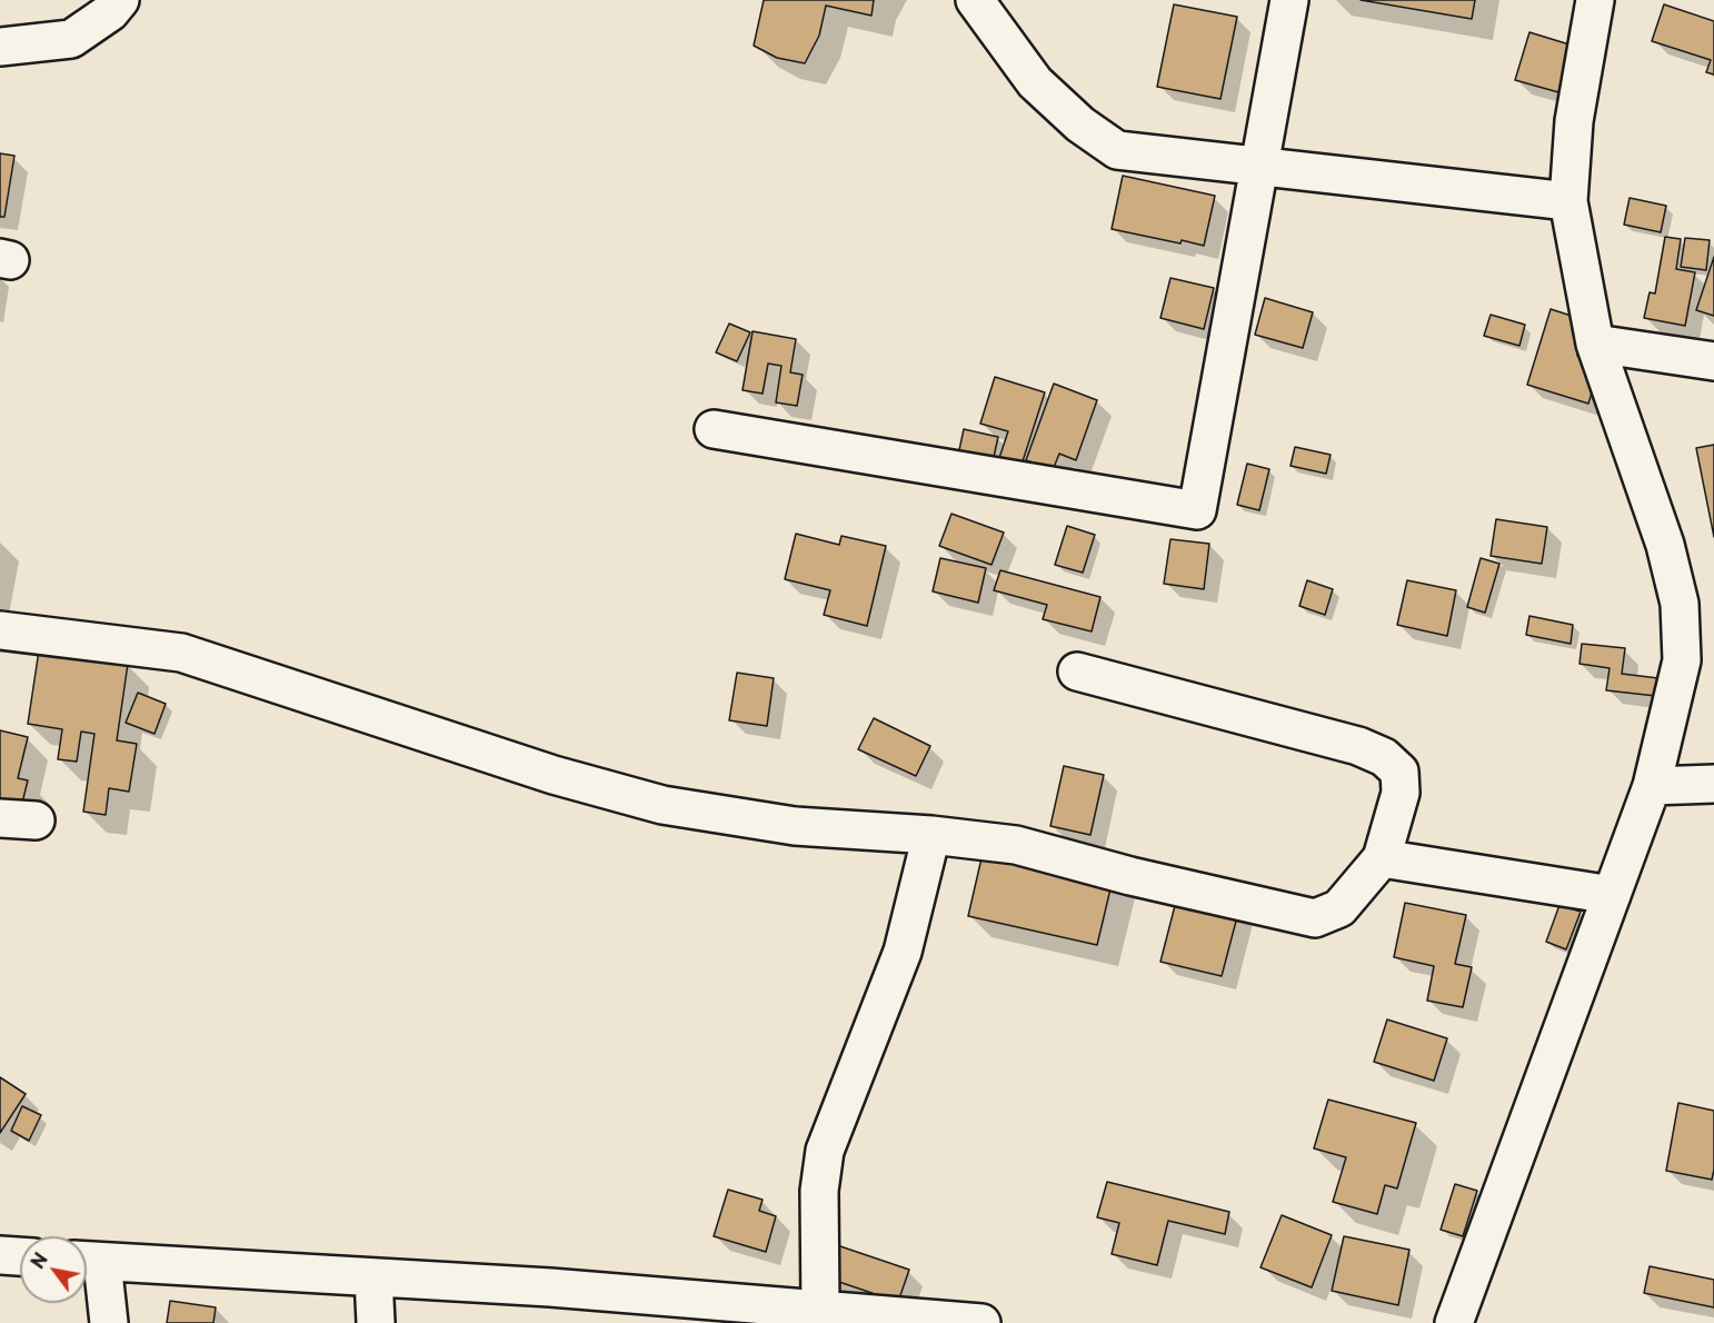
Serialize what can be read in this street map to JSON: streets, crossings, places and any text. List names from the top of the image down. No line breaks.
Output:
{"north":"top left"}
